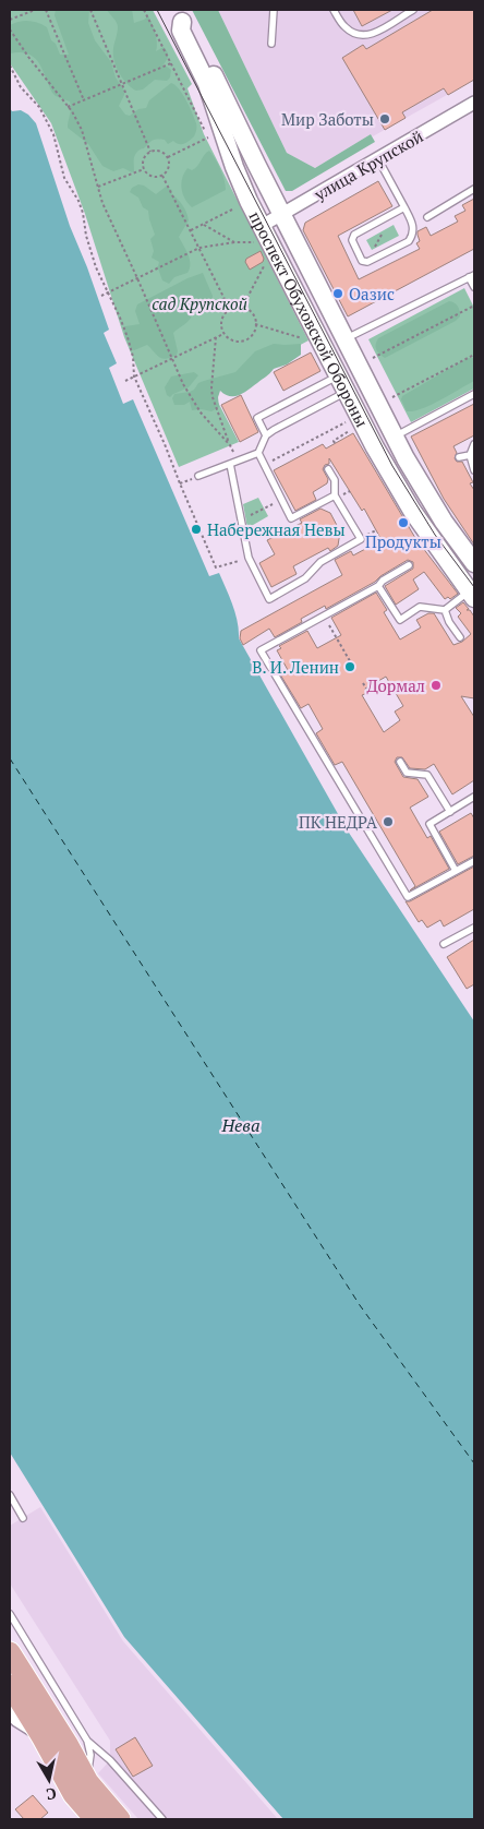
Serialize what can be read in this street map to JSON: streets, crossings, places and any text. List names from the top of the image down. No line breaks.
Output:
{"streets":{"main road":["проспект Обуховской Обороны"],"street":["улица Крупской"]},"crossings":[["улица Крупской","проспект Обуховской Обороны"]],"water":["Нева"],"parks":["сад Крупской"],"places":["Мир Заботы","Оазис","Продукты","Набережная Невы","В. И. Ленин","Дормал","ПК НЕДРА"],"north":"bottom"}
